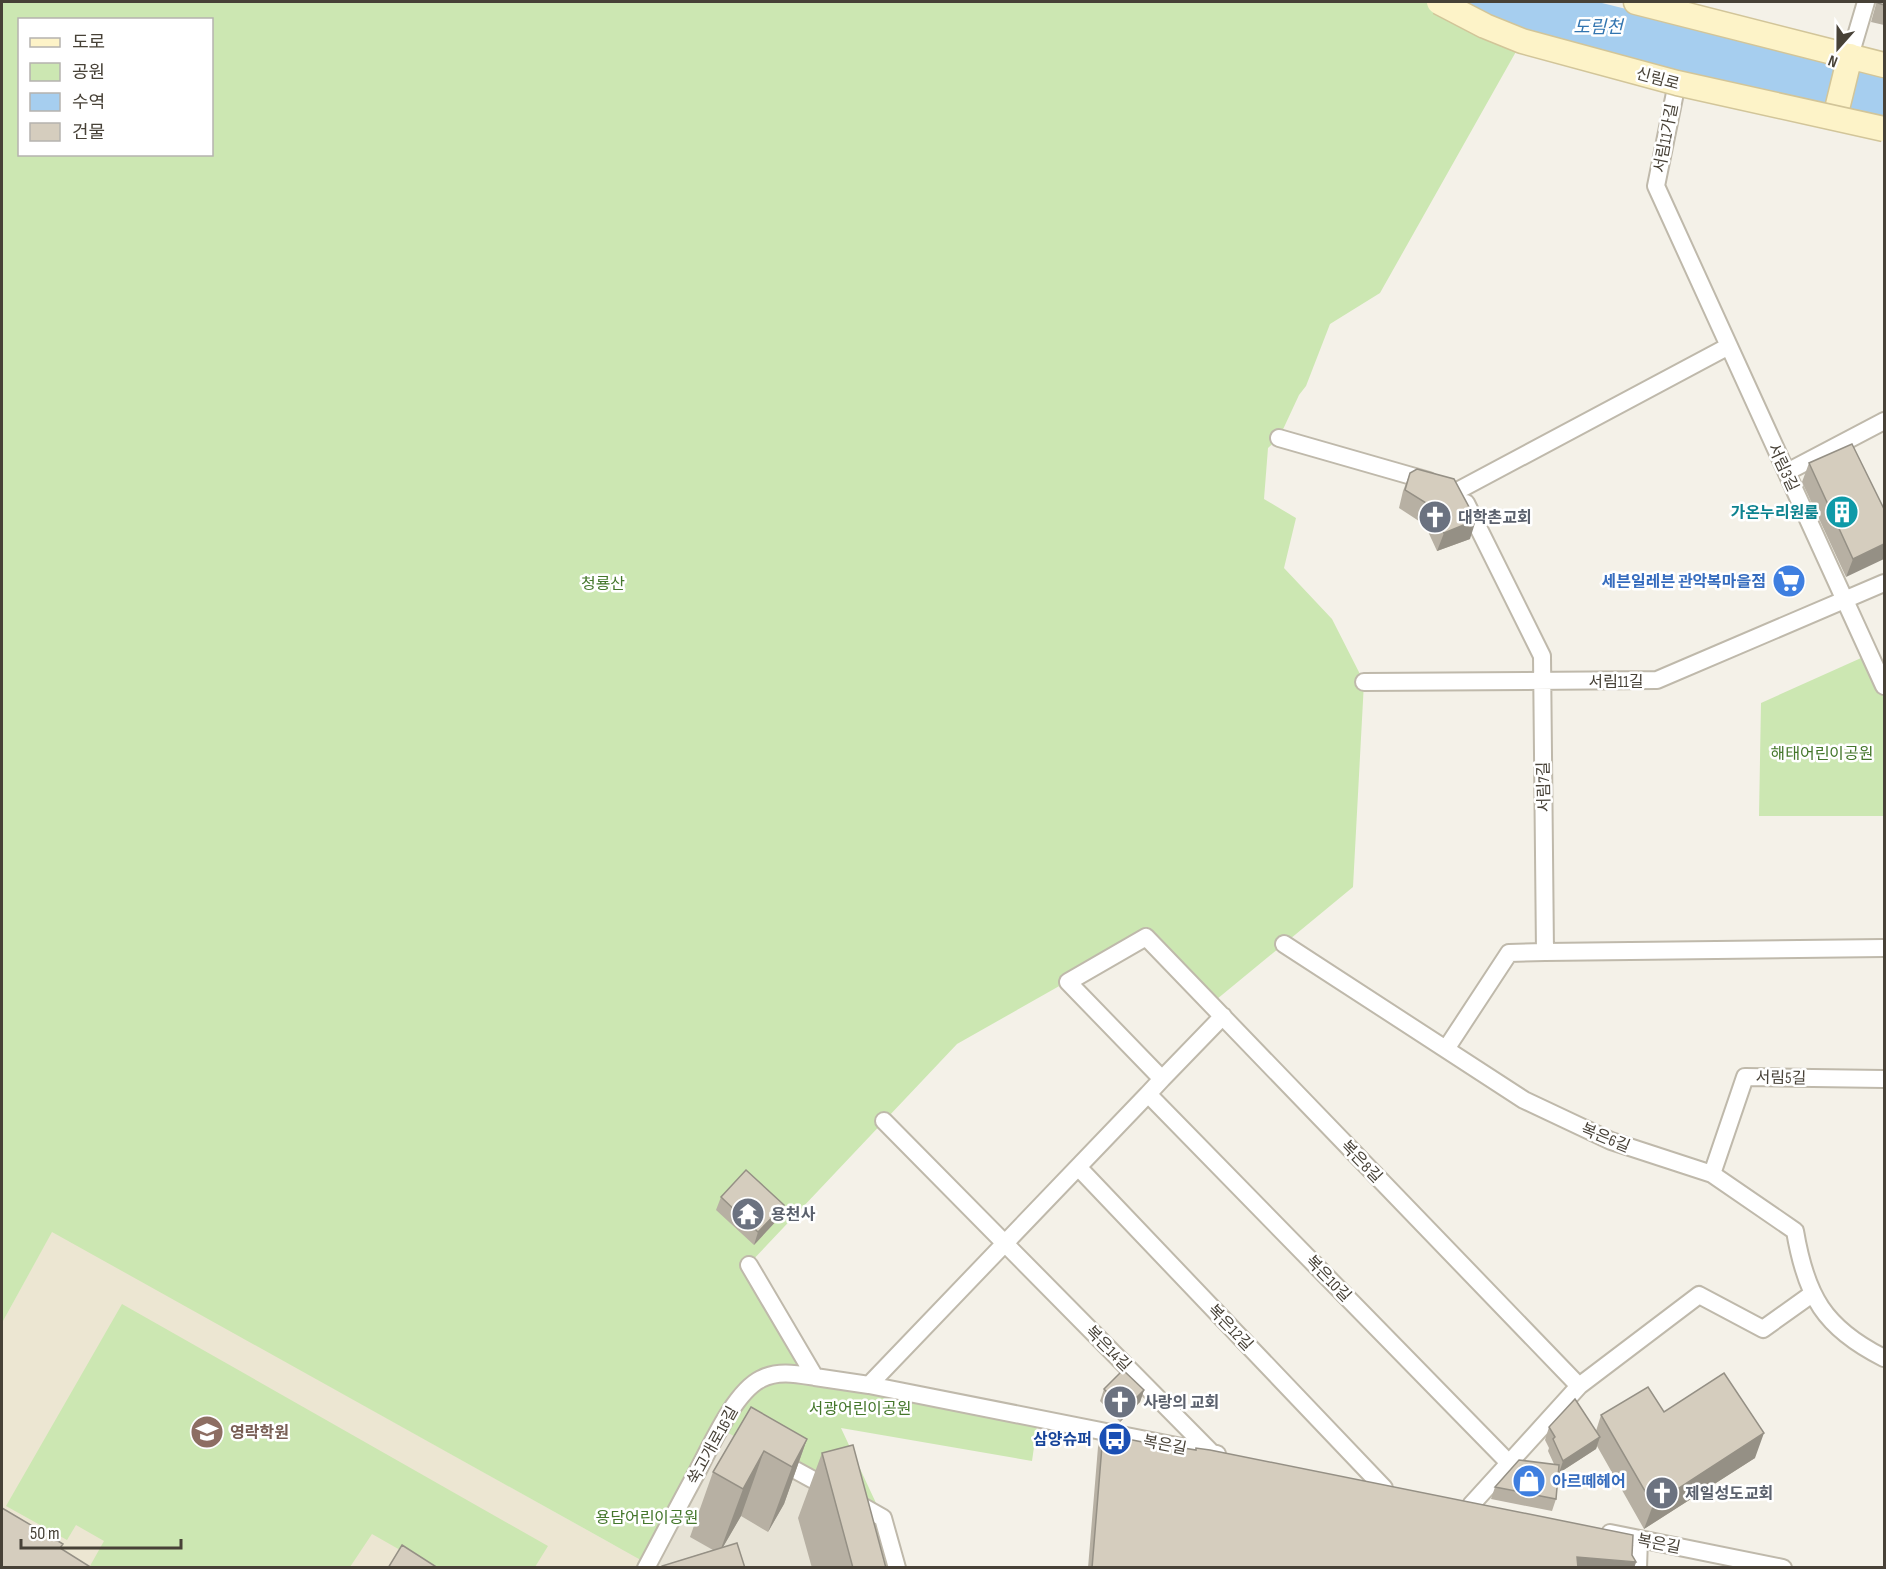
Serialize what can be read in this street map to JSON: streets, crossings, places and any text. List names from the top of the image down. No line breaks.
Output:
{"streets":{"main road":["신림로"],"street":["서림11가길","서림3길","서림11길","서림7길","서림5길","복은6길","복은8길","복은10길","복은12길","복은14길","복은길","쑥고개로16길"]},"crossings":[["신림로","서림11가길"],["서림11가길","서림3길"],["서림3길","서림11길"],["서림11길","서림7길"],["서림5길","복은6길"],["복은14길","복은길"],["복은길","쑥고개로16길"]],"water":["도림천"],"parks":["청룡산","해태어린이공원","서광어린이공원","용담어린이공원"],"places":{"building":["가온누리원룸"],"church":["대학촌교회","사랑의 교회","제일성도교회"],"supermarket":["세븐일레븐 관악복마을점"],"temple":["용천사"],"school or university":["영락학원"],"bus stop":["삼양슈퍼"],"shop":["아르떼헤어"]},"legend":["도로","공원","수역","건물"],"scale_bar":"50 m","north":"bottom"}
